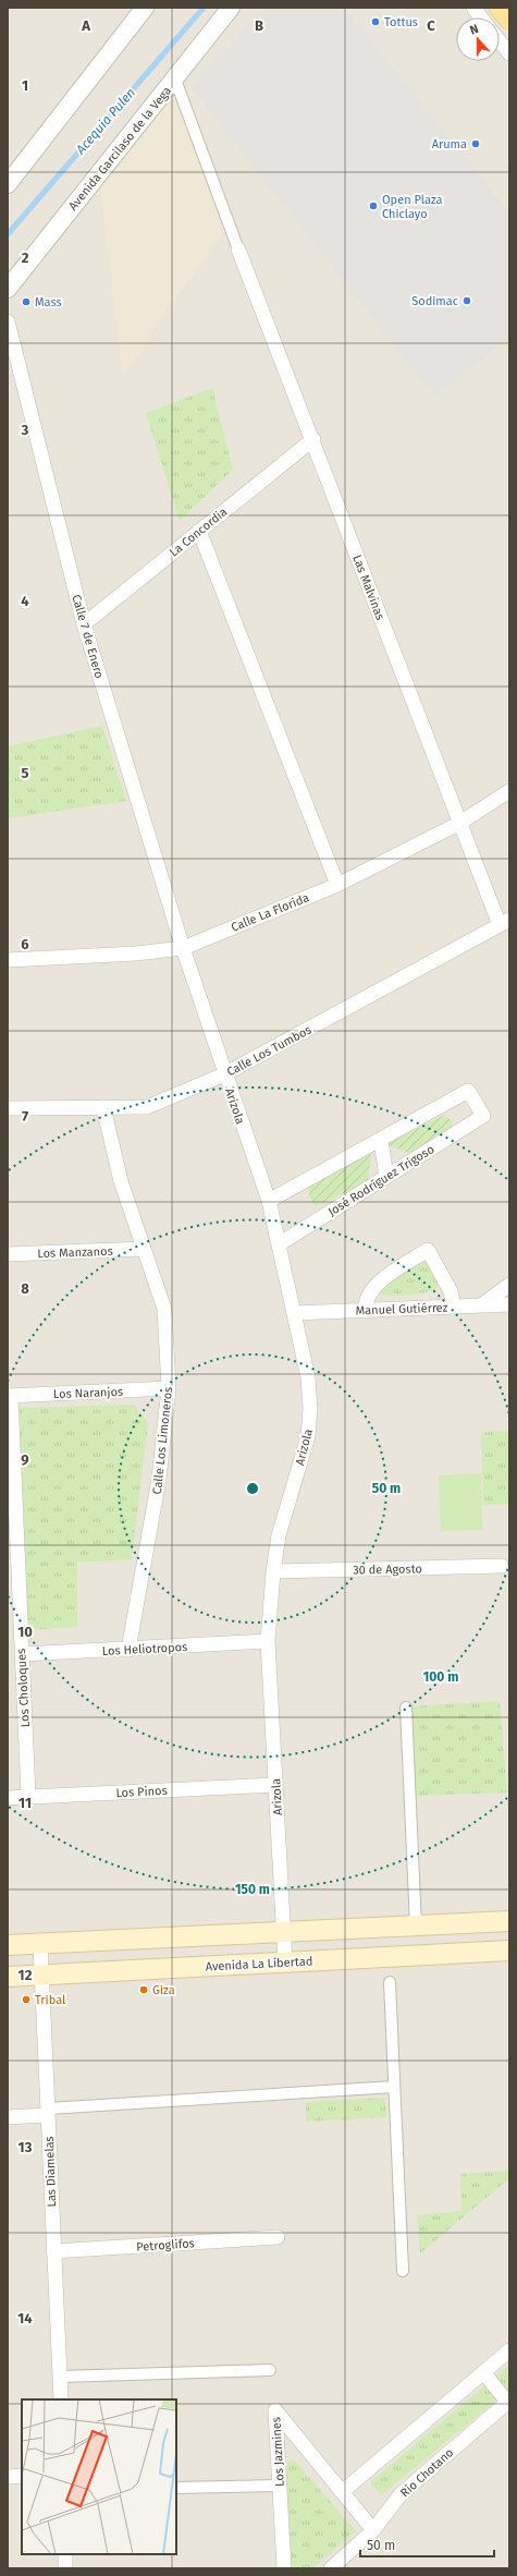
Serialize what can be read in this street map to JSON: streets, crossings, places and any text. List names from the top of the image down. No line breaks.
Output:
{"streets":{"main road":["Avenida La Libertad"],"street":["Avenida Garcilaso de la Vega","La Concordia","Las Malvinas","Calle 7 de Enero","Calle La Florida","Calle Los Tumbos","Arizola","José Rodríguez Trigoso","Los Manzanos","Manuel Gutiérrez","Los Naranjos","Calle Los Limoneros","30 de Agosto","Los Heliotropos","Los Choloques","Los Pinos","Las Diamelas","Petroglifos","Los Jazmines","Río Chotano"]},"crossings":[["La Concordia","Las Malvinas"],["La Concordia","Calle 7 de Enero"],["Las Malvinas","Calle La Florida"],["Las Malvinas","Calle Los Tumbos"],["Calle 7 de Enero","Calle La Florida"],["Calle 7 de Enero","Arizola"],["Calle La Florida","Arizola"],["Calle Los Tumbos","Arizola"],["Calle Los Tumbos","Calle Los Limoneros"],["Arizola","José Rodríguez Trigoso"],["Arizola","Manuel Gutiérrez"],["Arizola","30 de Agosto"],["Arizola","Los Heliotropos"],["Arizola","Los Pinos"],["Arizola","Avenida La Libertad"],["Los Manzanos","Calle Los Limoneros"],["Los Naranjos","Calle Los Limoneros"],["Los Naranjos","Los Choloques"],["Calle Los Limoneros","Los Heliotropos"],["Los Heliotropos","Los Choloques"],["Los Choloques","Los Pinos"],["Avenida La Libertad","Las Diamelas"],["Las Diamelas","Petroglifos"],["Los Jazmines","Río Chotano"]],"water":["Acequia Pulen"],"places":["Tottus","Aruma","Open Plaza Chiclayo","Sodimac","Mass","Giza","Tribal"],"scale_bar":"50 m","north":"top","grid":{"columns":["A","B","C"],"rows":["1","2","3","4","5","6","7","8","9","10","11","12","13","14"]},"rings":["50 m","100 m","150 m"]}
